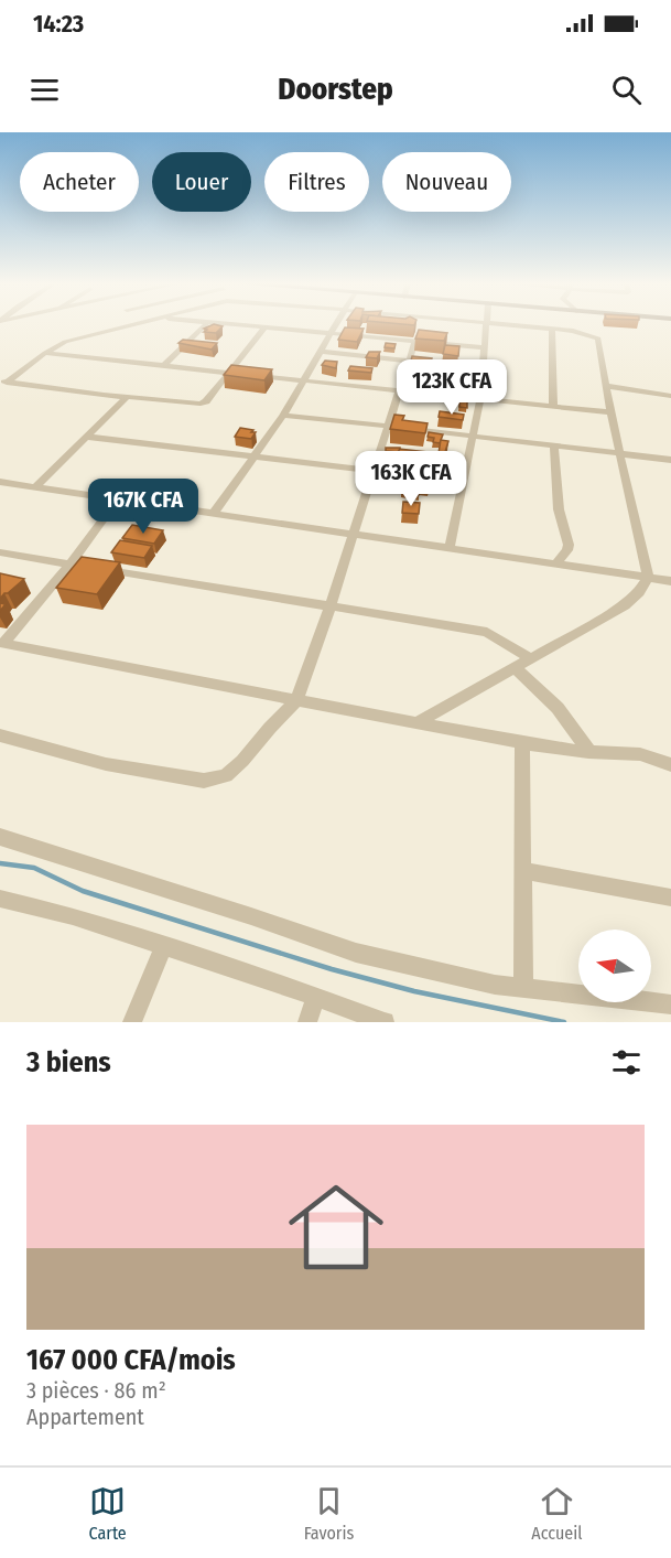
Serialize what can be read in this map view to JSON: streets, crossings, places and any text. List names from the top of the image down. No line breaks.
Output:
{"north":"left","page":{"status":"14:23","header":"Doorstep","chip":["Acheter","Louer","Filtres","Nouveau"],"price":["123K CFA","163K CFA","167K CFA"],"heading":"3 biens","list":[{"name":"167 000 CFA/mois","note":"3 pièces · 86 m² · Appartement"}],"tabs":["Carte","Favoris","Accueil"]}}
